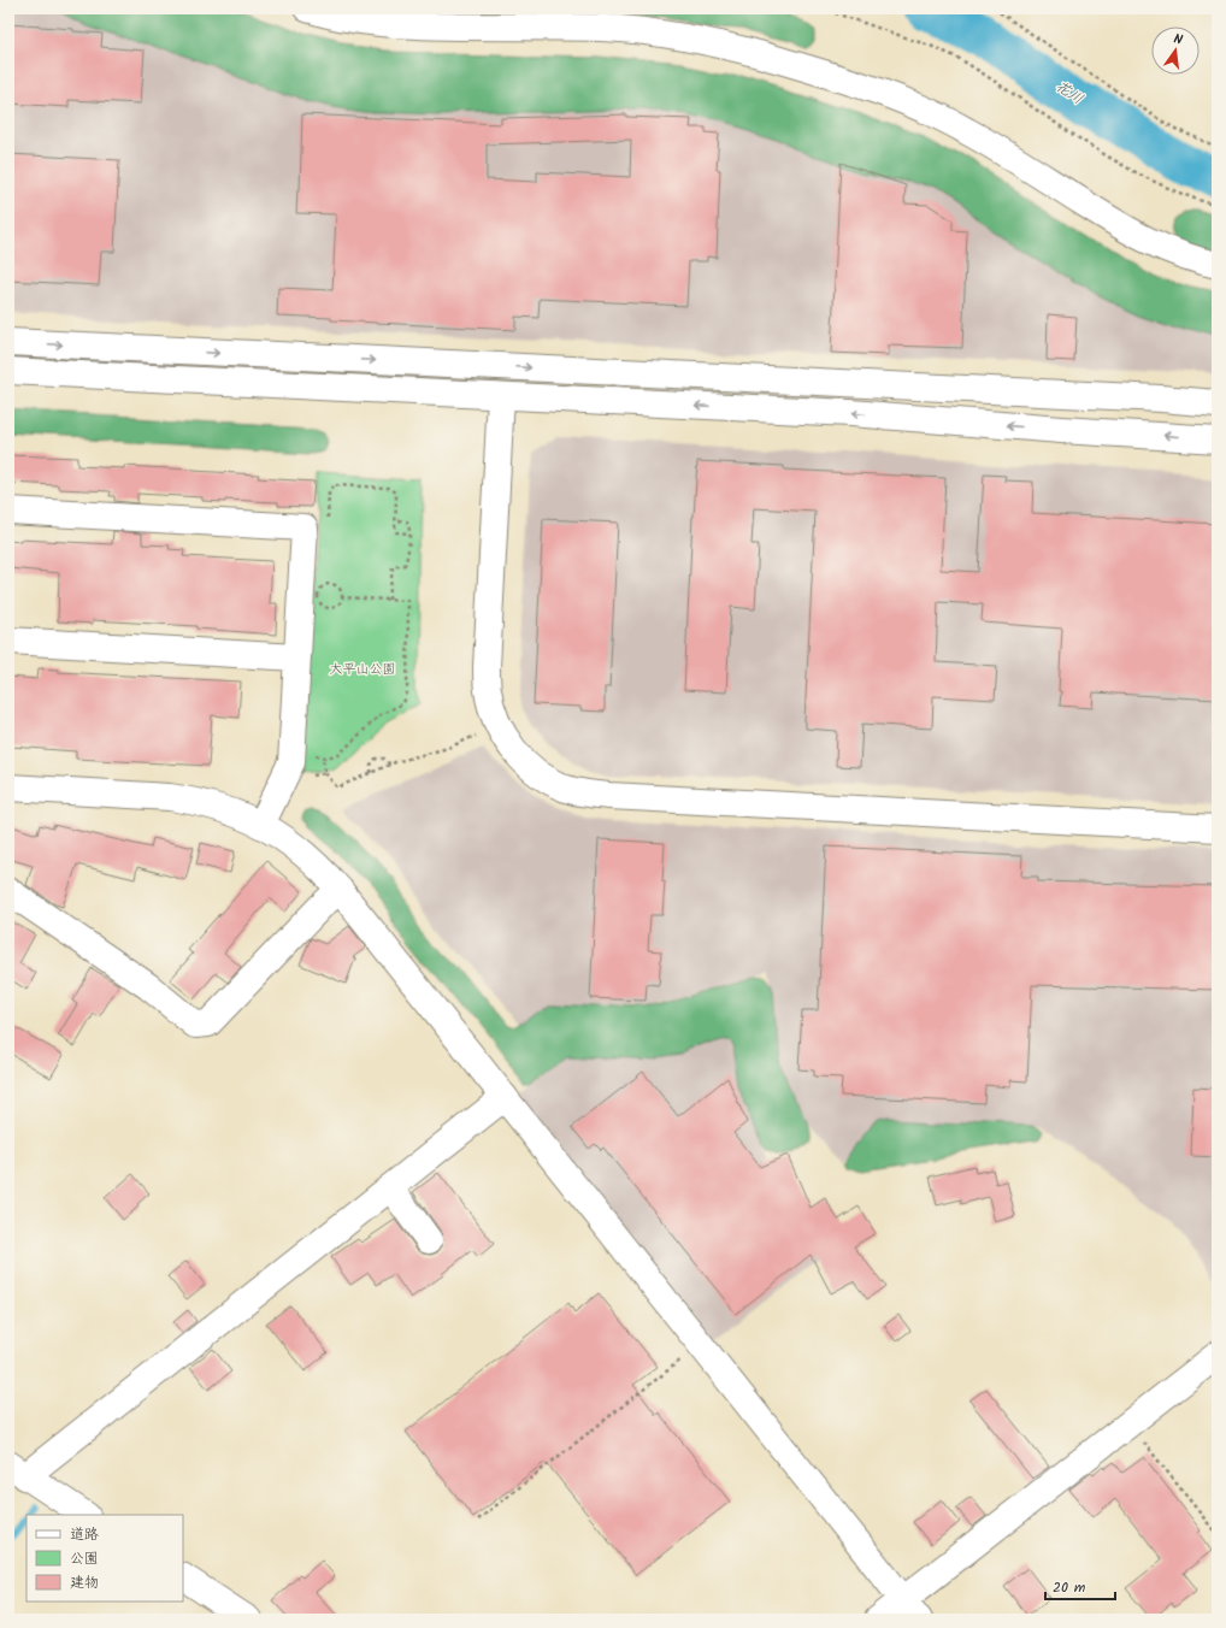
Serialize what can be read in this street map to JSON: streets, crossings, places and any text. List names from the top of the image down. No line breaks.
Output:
{"water":["花川"],"parks":["大平山公園"],"legend":["道路","公園","建物"],"scale_bar":"20 m","north":"top"}
